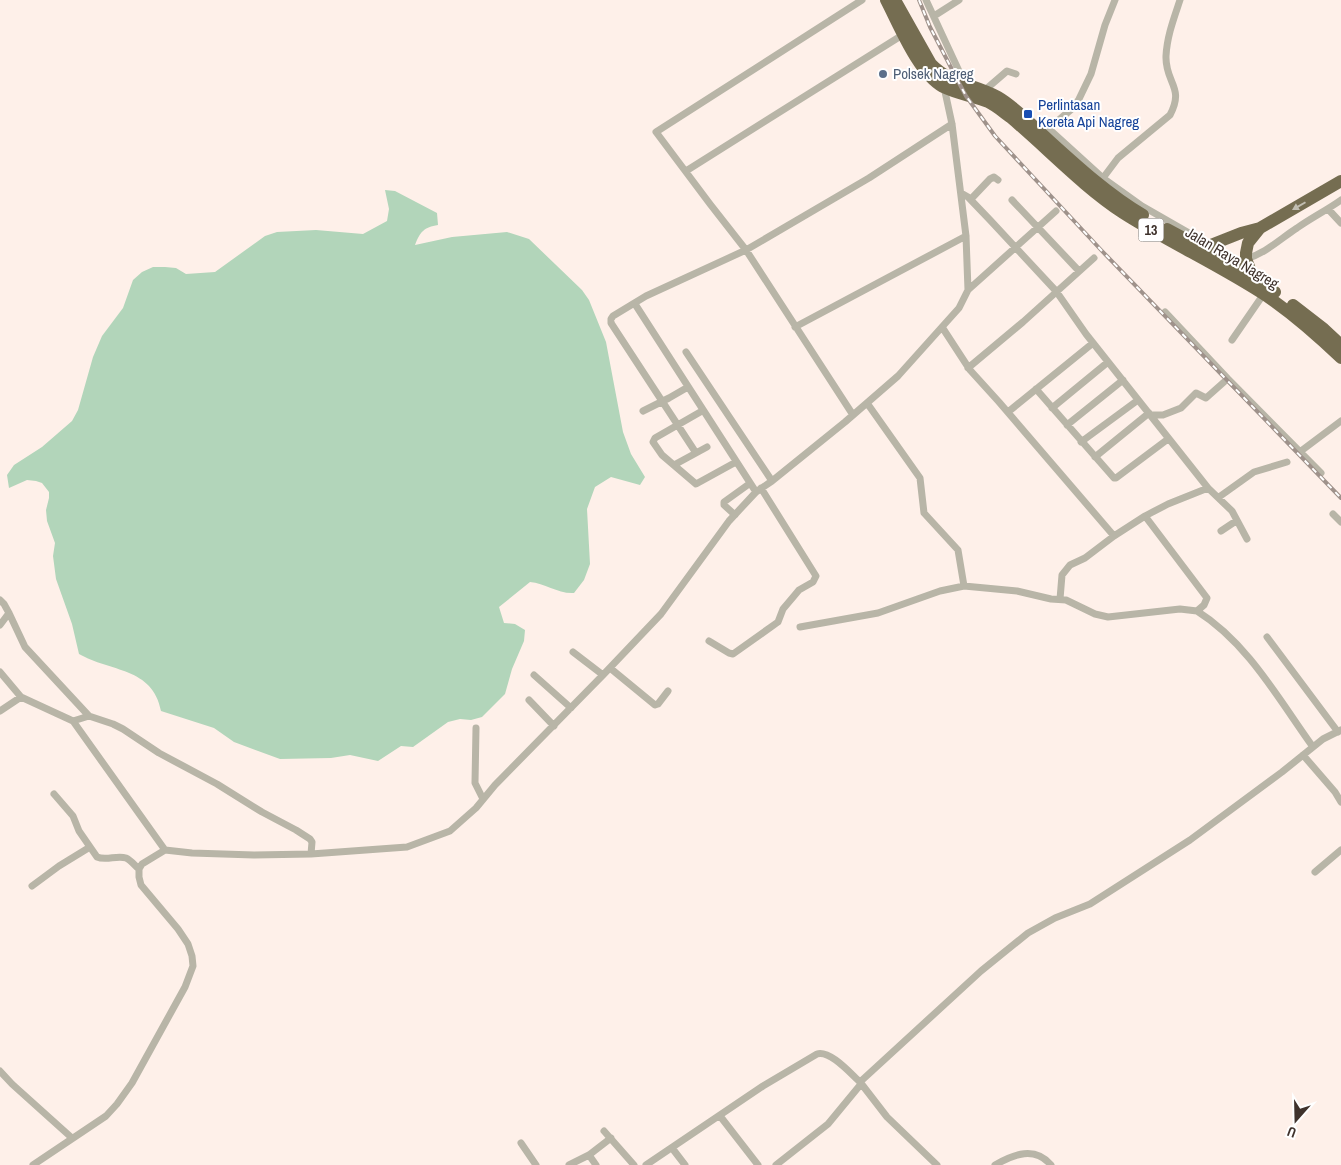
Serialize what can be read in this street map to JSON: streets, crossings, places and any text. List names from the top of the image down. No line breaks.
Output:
{"streets":{"highway":["13","Jalan Raya Nagreg"]},"places":{"other":["Polsek Nagreg"],"transit":["Perlintasan Kereta Api Nagreg"]},"north":"bottom"}
